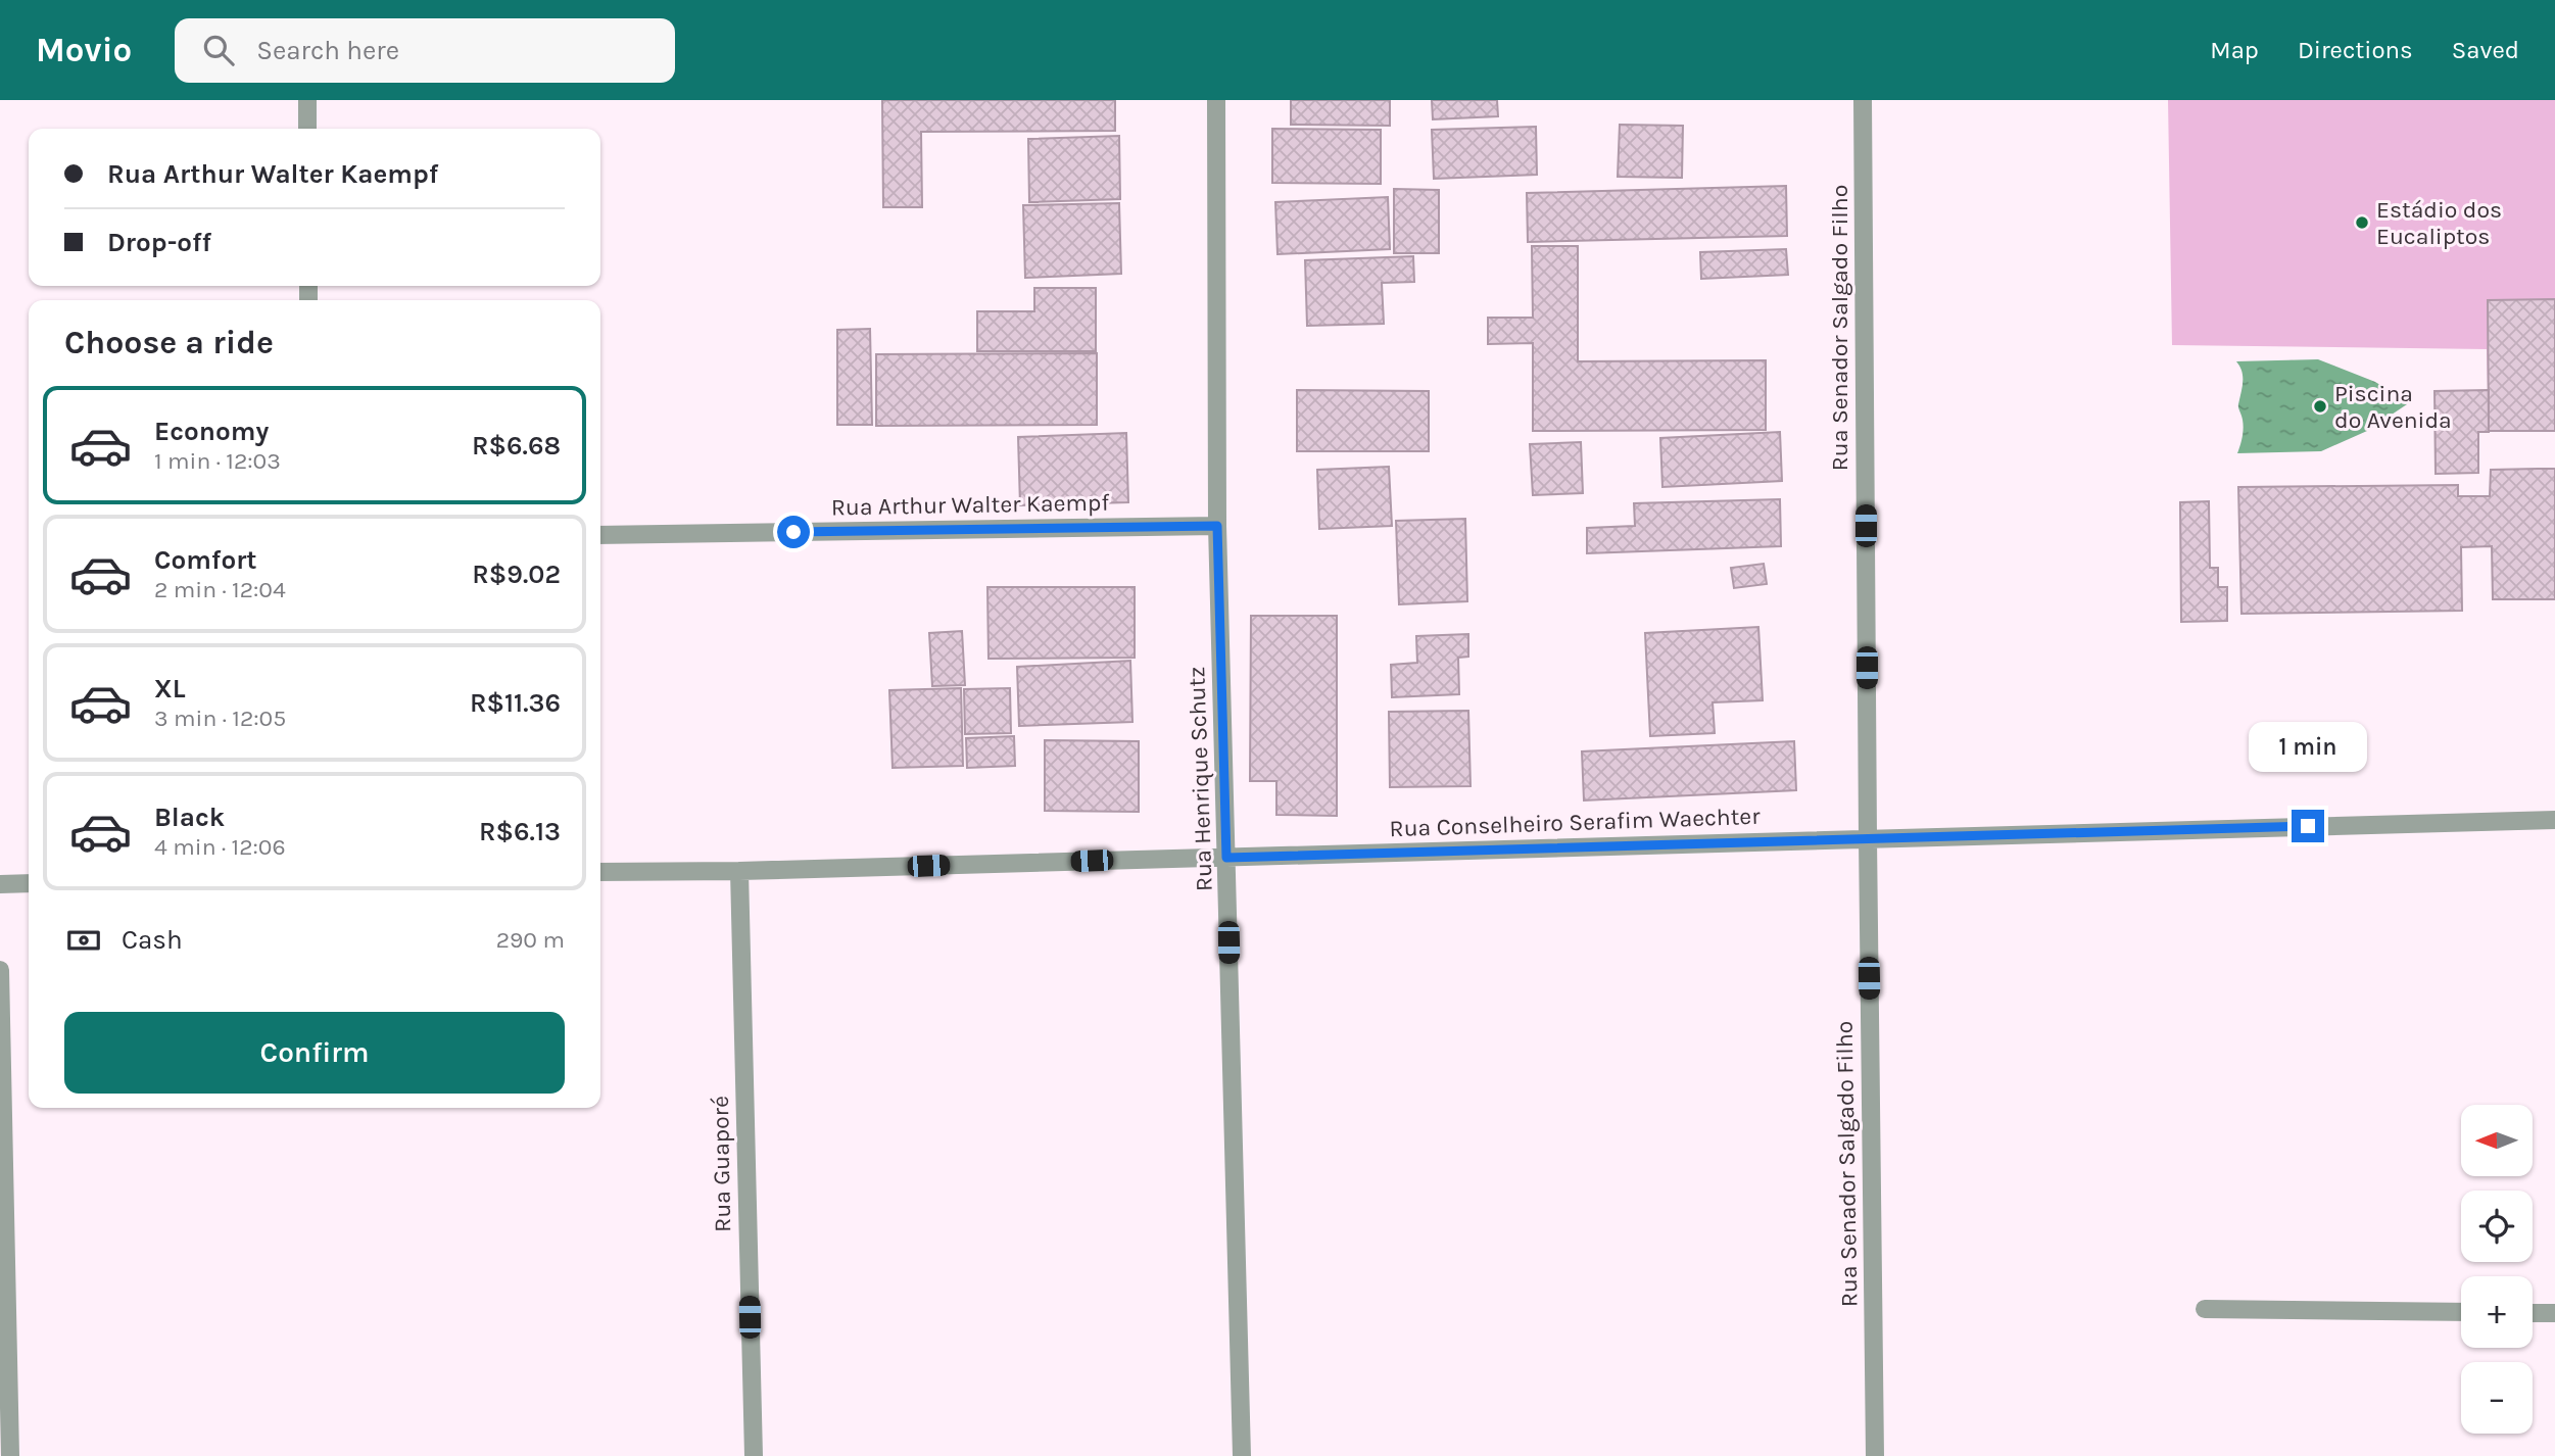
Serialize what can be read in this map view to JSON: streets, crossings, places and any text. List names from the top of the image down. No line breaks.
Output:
{"streets":{"street":["Rua Senador Salgado Filho","Rua Arthur Walter Kaempf","Rua Henrique Schutz","Rua Conselheiro Serafim Waechter","Rua Guaporé"]},"crossings":[["Rua Senador Salgado Filho","Rua Conselheiro Serafim Waechter"],["Rua Arthur Walter Kaempf","Rua Henrique Schutz"],["Rua Henrique Schutz","Rua Conselheiro Serafim Waechter"],["Rua Conselheiro Serafim Waechter","Rua Guaporé"]],"places":["Estádio dos Eucaliptos","Piscina do Avenida"],"north":"left","page":{"header":"Movio","search":"Search here","nav":["Map","Directions","Saved"],"banner":["Rua Arthur Walter Kaempf","Drop-off"],"heading":"Choose a ride","list":[{"name":"Economy","note":"1 min · 12:03","value":"R$6.68"},{"name":"Comfort","note":"2 min · 12:04","value":"R$9.02"},{"name":"XL","note":"3 min · 12:05","value":"R$11.36"},{"name":"Black","note":"4 min · 12:06","value":"R$6.13"}],"bubble":"1 min","pay":["Cash","290 m"],"buttons":"Confirm","map_buttons":["+","−"]}}
